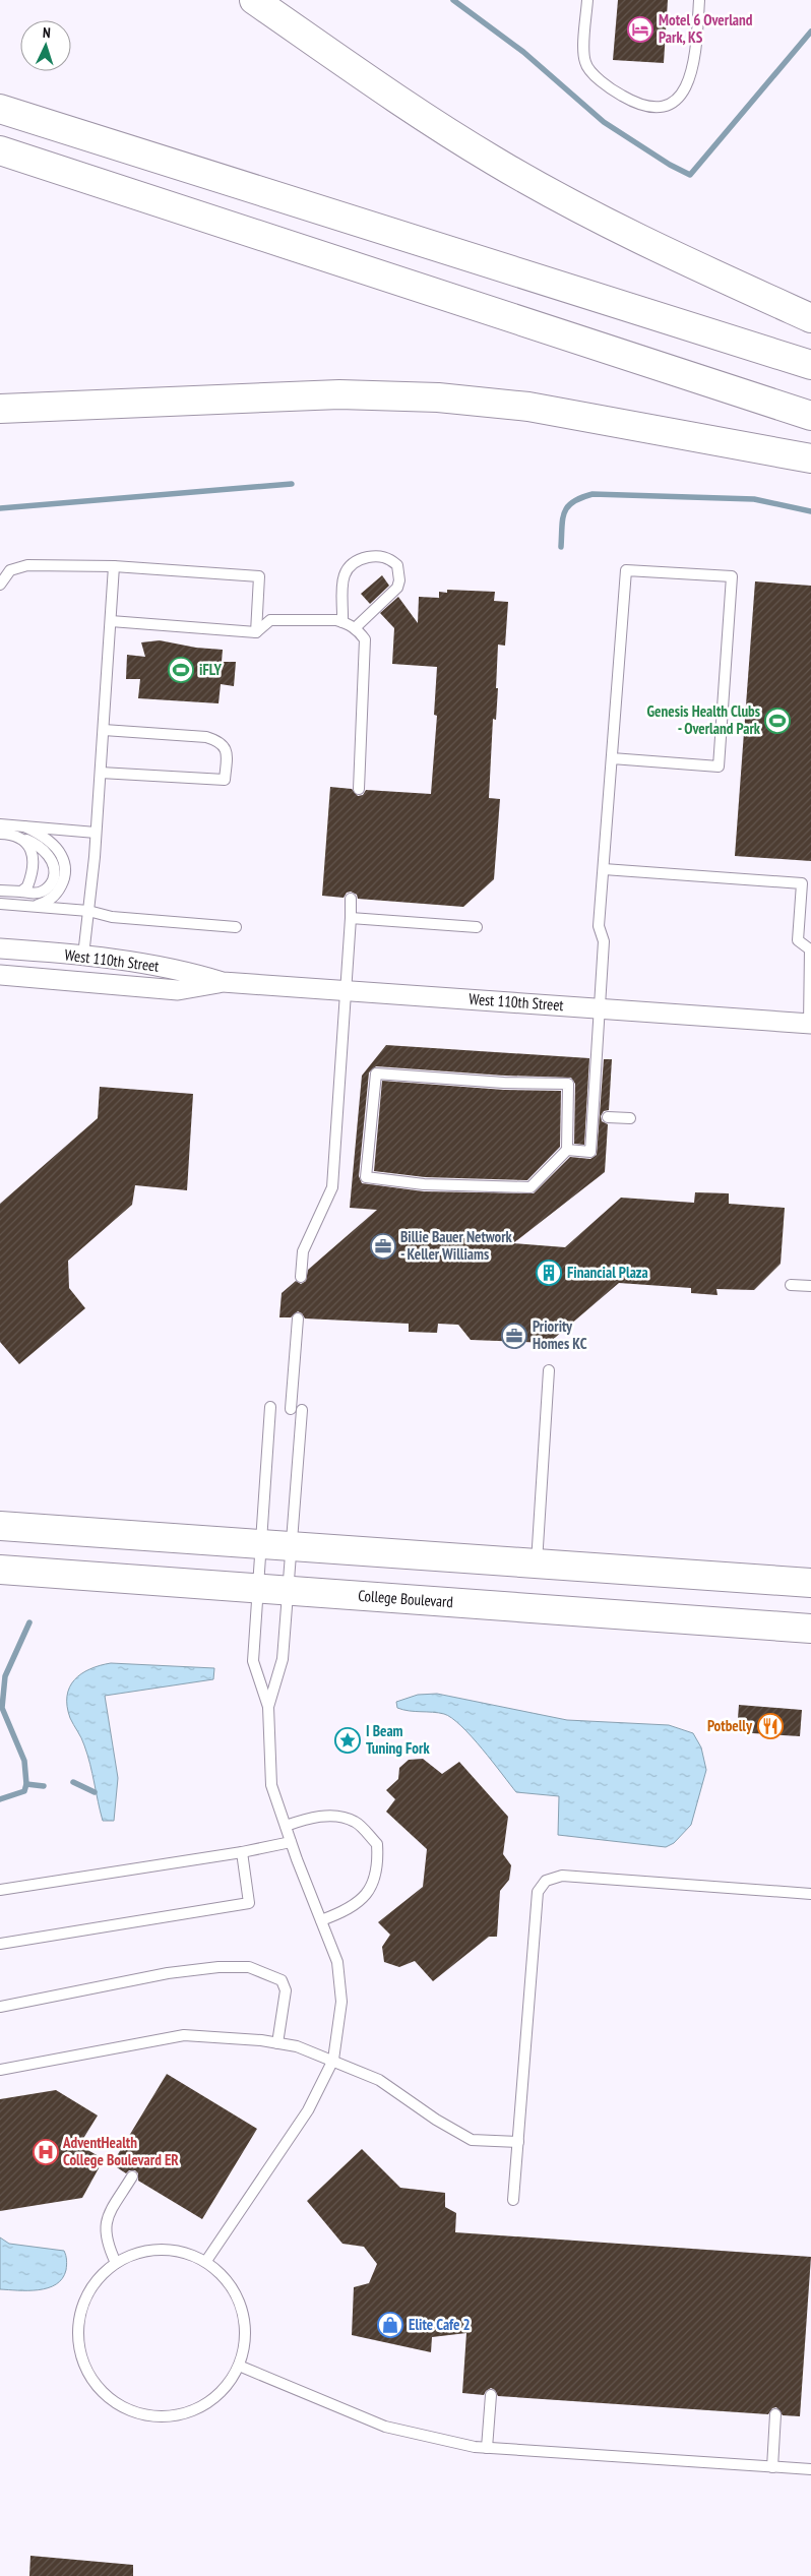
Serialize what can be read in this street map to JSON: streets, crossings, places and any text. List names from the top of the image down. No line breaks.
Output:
{"streets":{"main road":["College Boulevard"],"street":["West 110th Street"]},"places":{"hotel":["Motel 6 Overland Park, KS"],"sports":["iFLY","Genesis Health Clubs - Overland Park"],"office":["Billie Bauer Network - Keller Williams","Priority Homes KC"],"building":["Financial Plaza"],"restaurant":["Potbelly"],"place":["I Beam Tuning Fork"],"hospital":["AdventHealth College Boulevard ER"],"shop":["Elite Cafe 2"]},"north":"top"}
